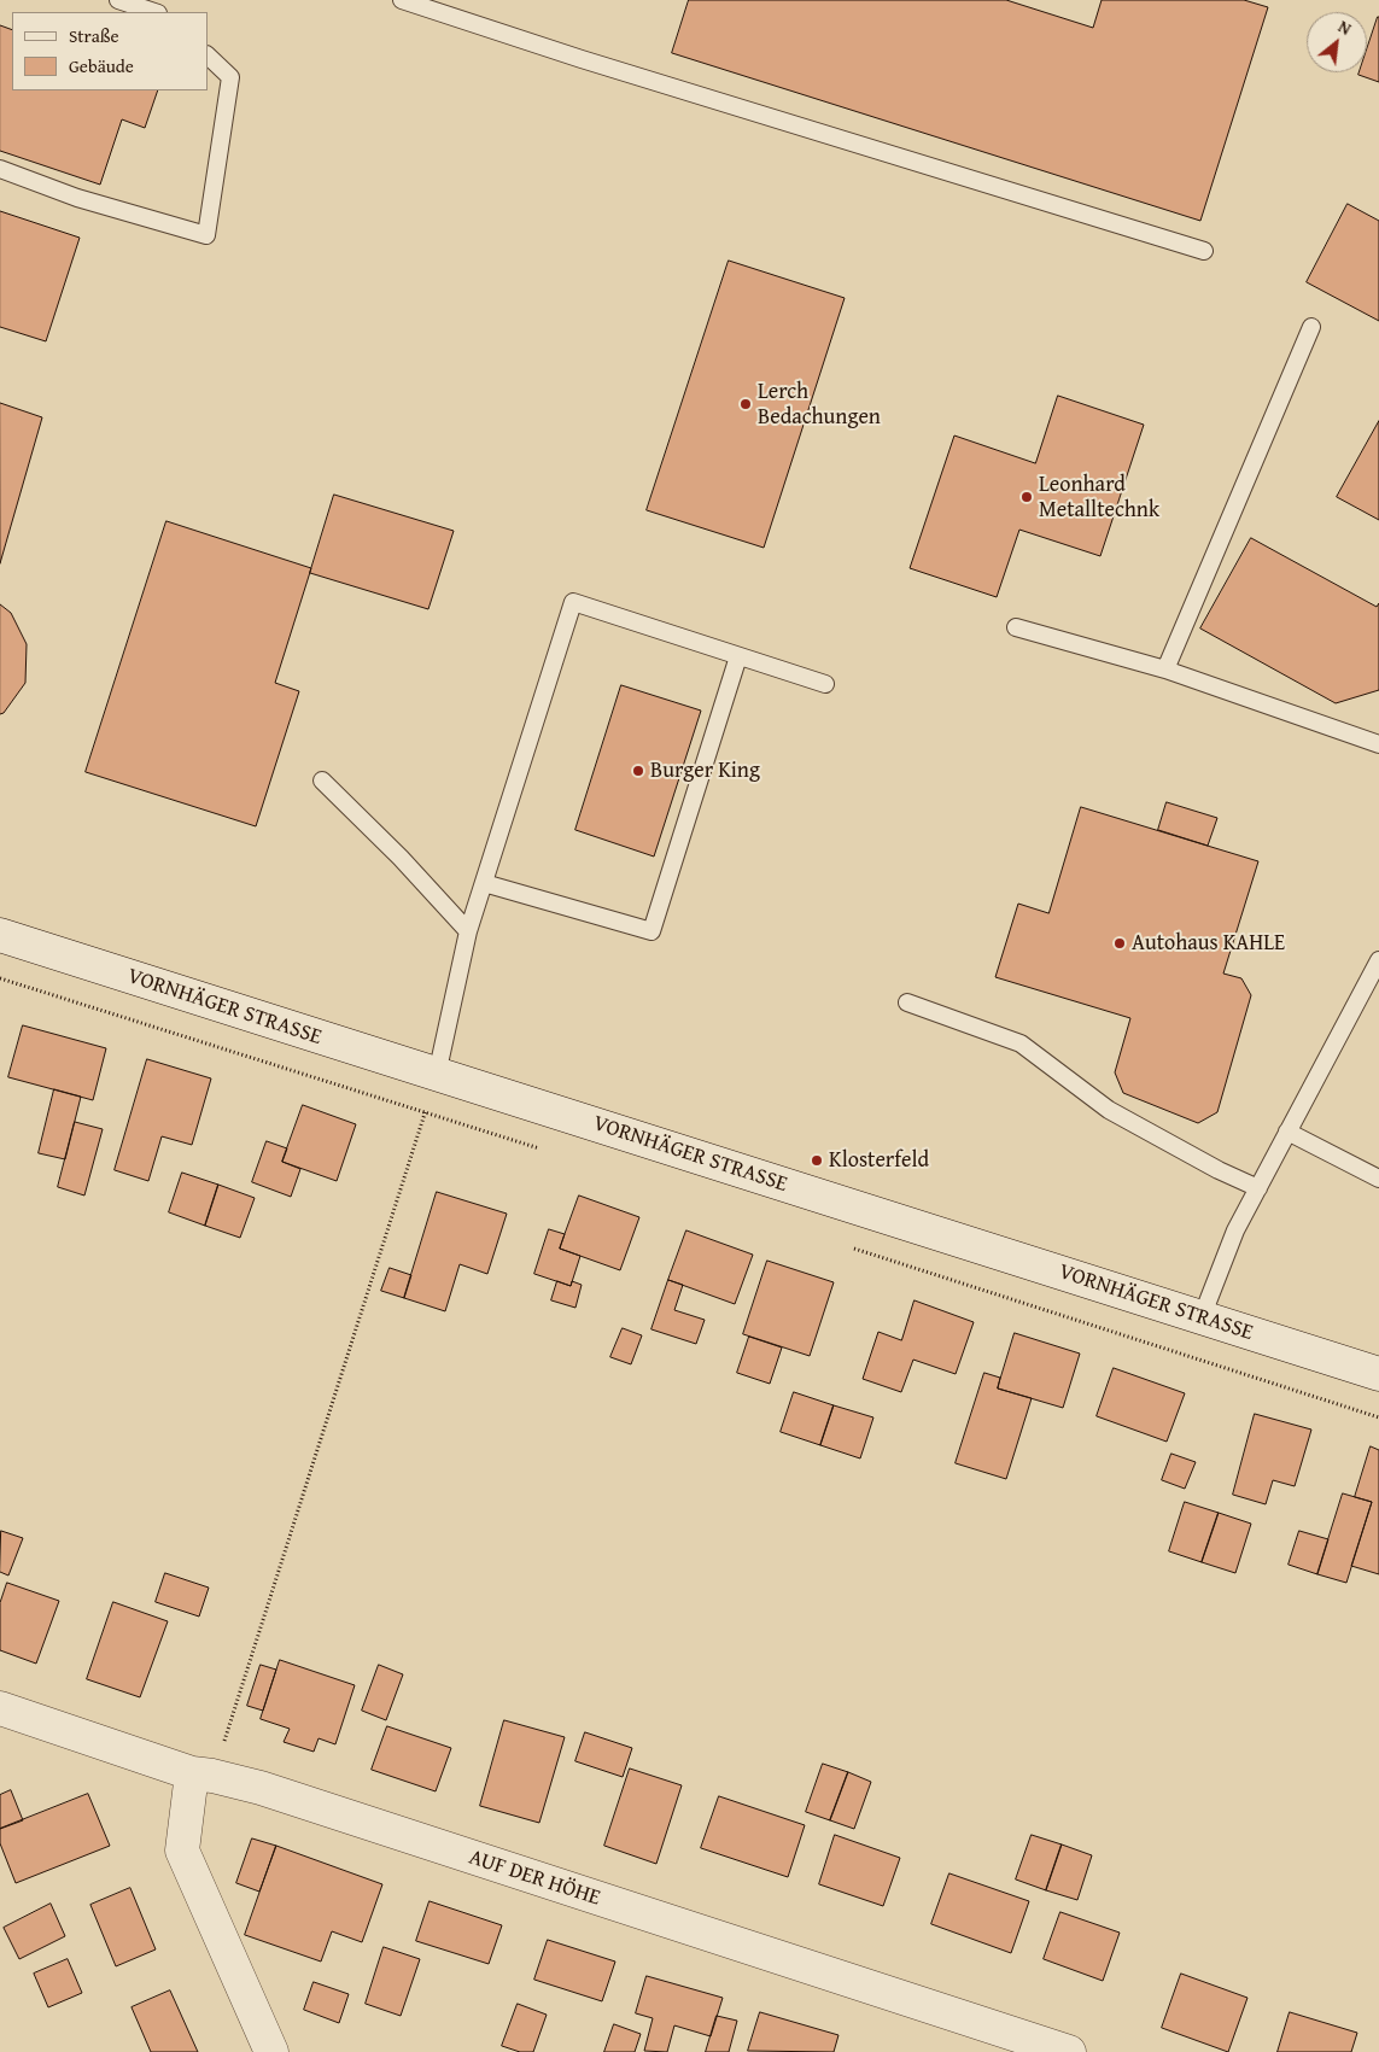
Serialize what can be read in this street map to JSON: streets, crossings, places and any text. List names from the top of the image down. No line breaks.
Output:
{"streets":{"main road":["VORNHÄGER STRASSE","AUF DER HÖHE"]},"places":["Lerch Bedachungen","Leonhard Metalltechnk","Burger King","Autohaus KAHLE","Klosterfeld"],"legend":["Straße","Gebäude"],"north":"top right"}
